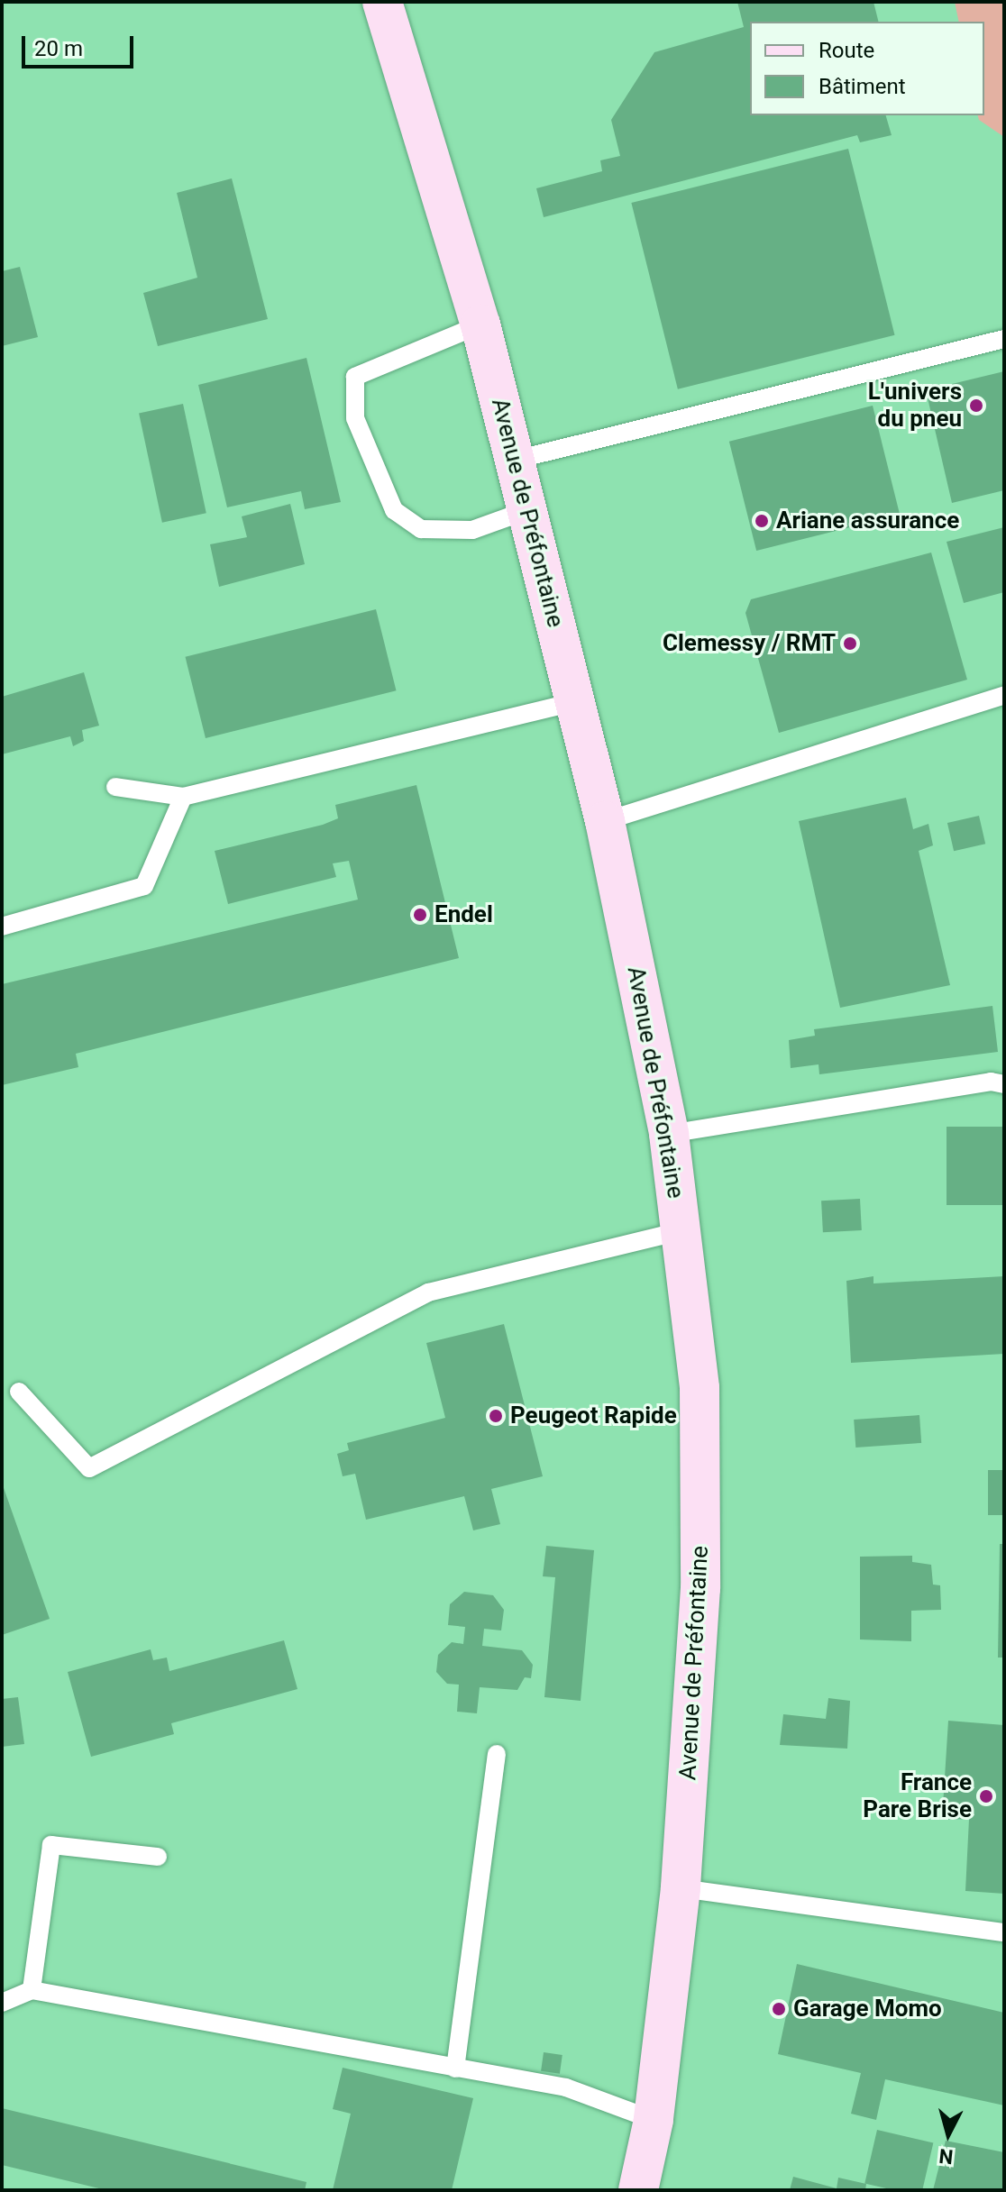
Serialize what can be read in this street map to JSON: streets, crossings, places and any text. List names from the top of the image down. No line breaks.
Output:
{"streets":{"main road":["Avenue de Préfontaine"]},"places":["L'univers du pneu","Ariane assurance","Clemessy / RMT","Endel","Peugeot Rapide","France Pare Brise","Garage Momo"],"legend":["Route","Bâtiment"],"scale_bar":"20 m","north":"bottom"}
